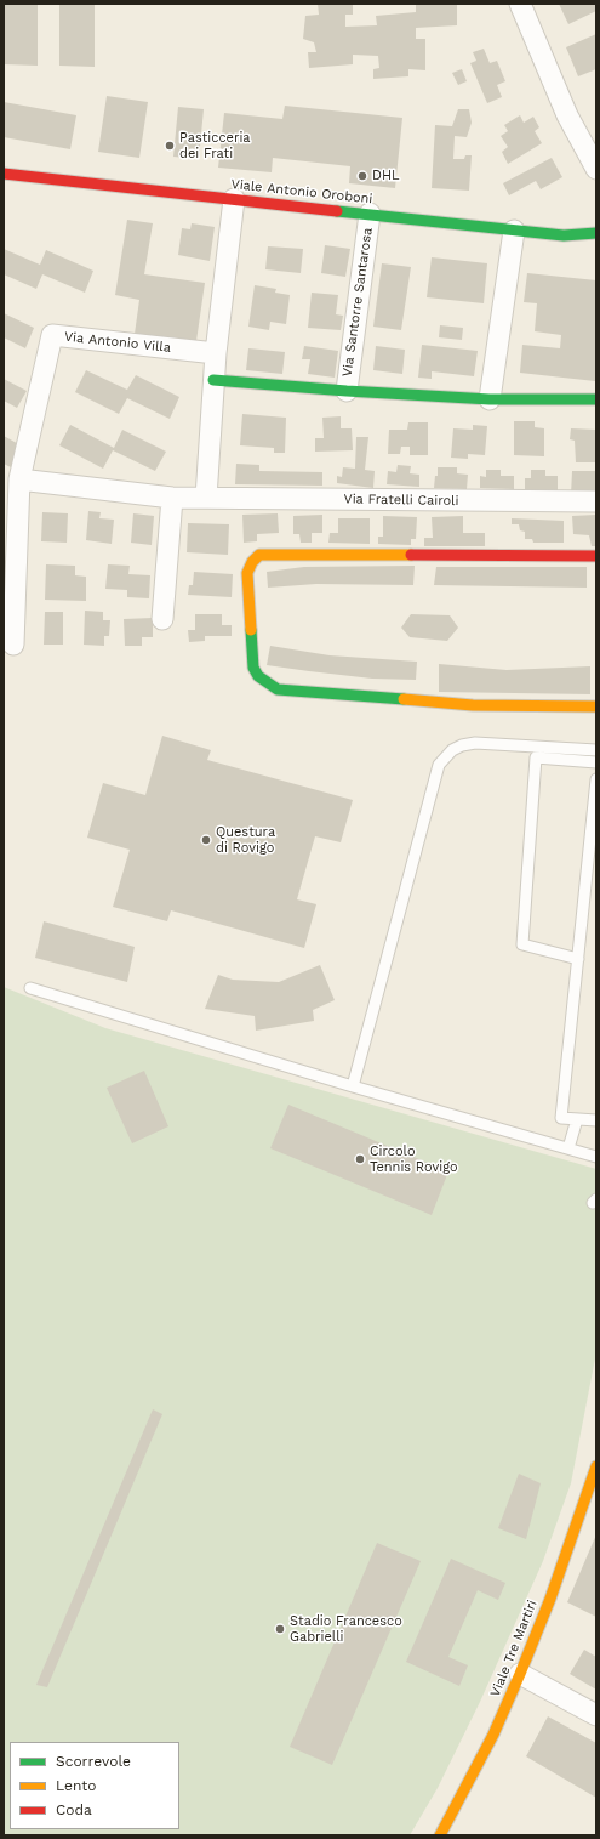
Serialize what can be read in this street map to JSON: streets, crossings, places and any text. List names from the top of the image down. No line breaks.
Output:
{"streets":{"street":["Viale Antonio Oroboni","Via Santorre Santarosa","Via Antonio Villa","Via Fratelli Cairoli","Viale Tre Martiri"]},"crossings":[["Viale Antonio Oroboni","Via Santorre Santarosa"]],"places":["Pasticceria dei Frati","DHL","Questura di Rovigo","Circolo Tennis Rovigo","Stadio Francesco Gabrielli"],"legend":["Scorrevole","Lento","Coda"]}
